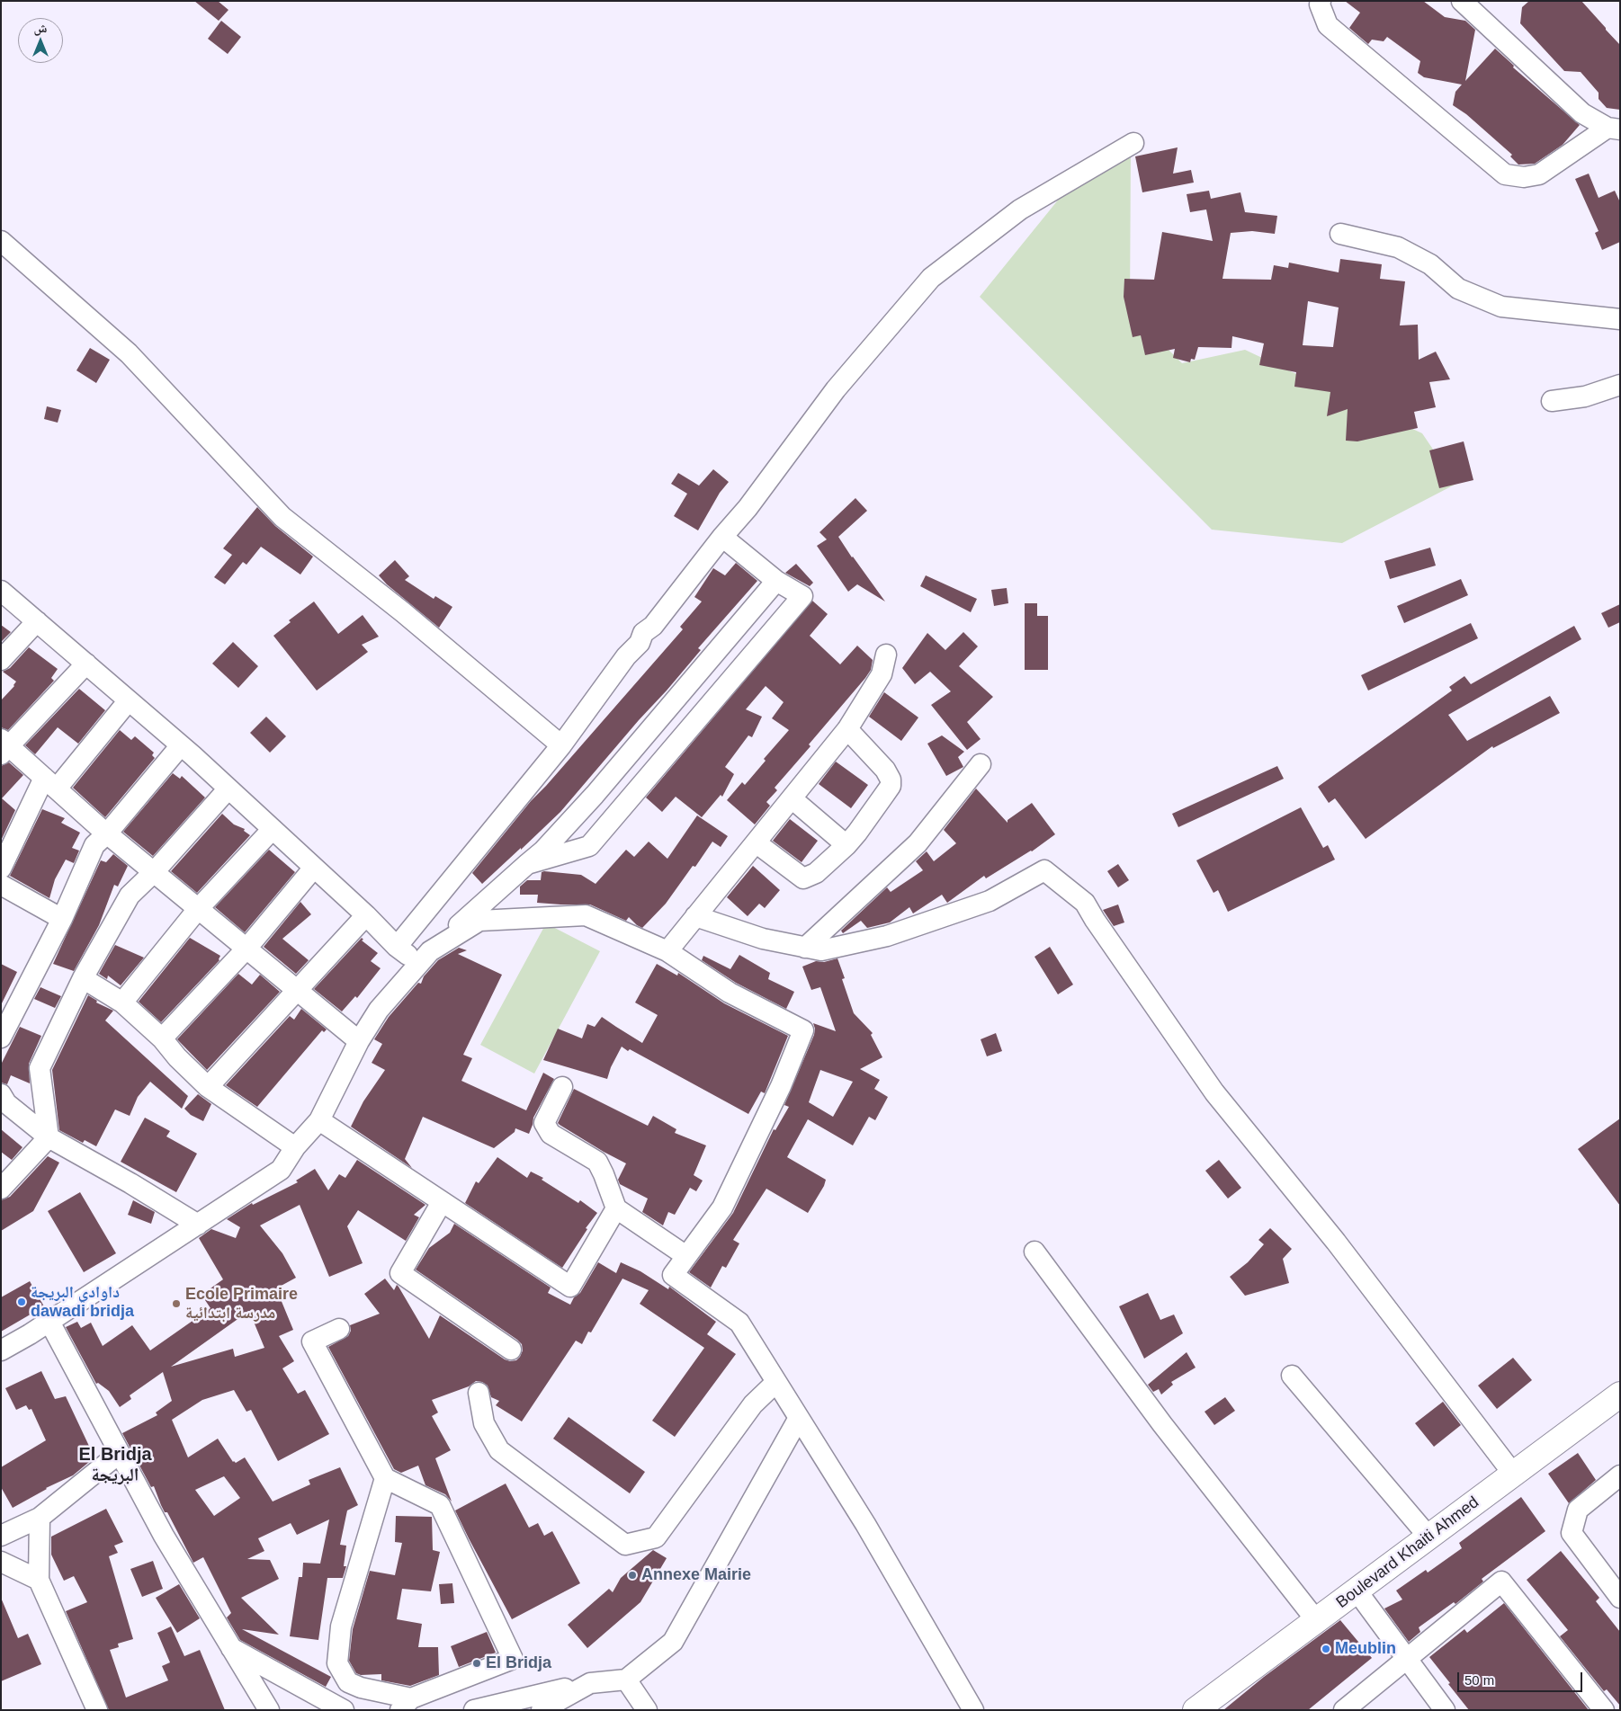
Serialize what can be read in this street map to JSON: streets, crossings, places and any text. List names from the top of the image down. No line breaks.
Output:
{"streets":{"highway":["Boulevard Khaiti Ahmed"]},"districts":["El Bridja البريجة"],"places":["داوادي البريجة dawadi bridja","Ecole Primaire مدرسة ابتدائية","Annexe Mairie","Meublin","El Bridja"],"scale_bar":"50 m","north":"top"}
